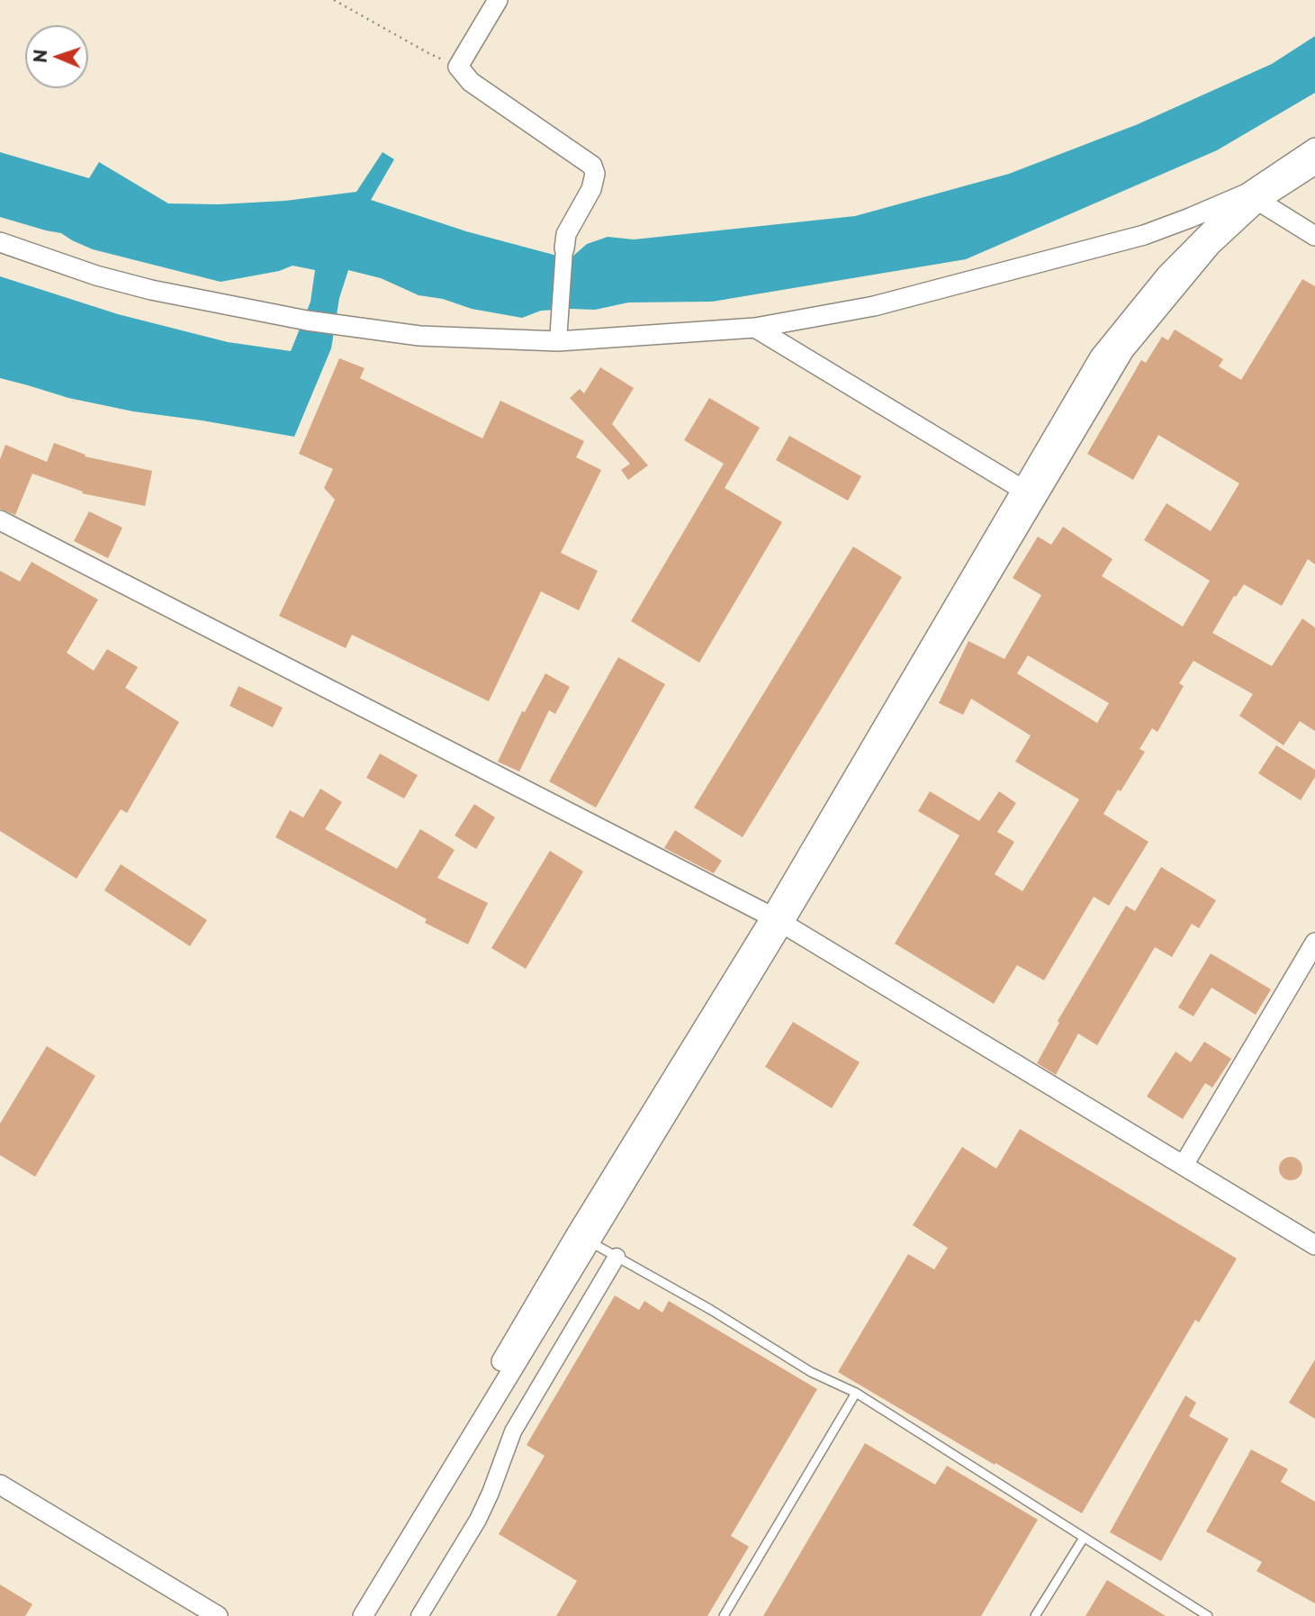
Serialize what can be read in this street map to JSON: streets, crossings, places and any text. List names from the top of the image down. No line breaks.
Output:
{"north":"left"}
